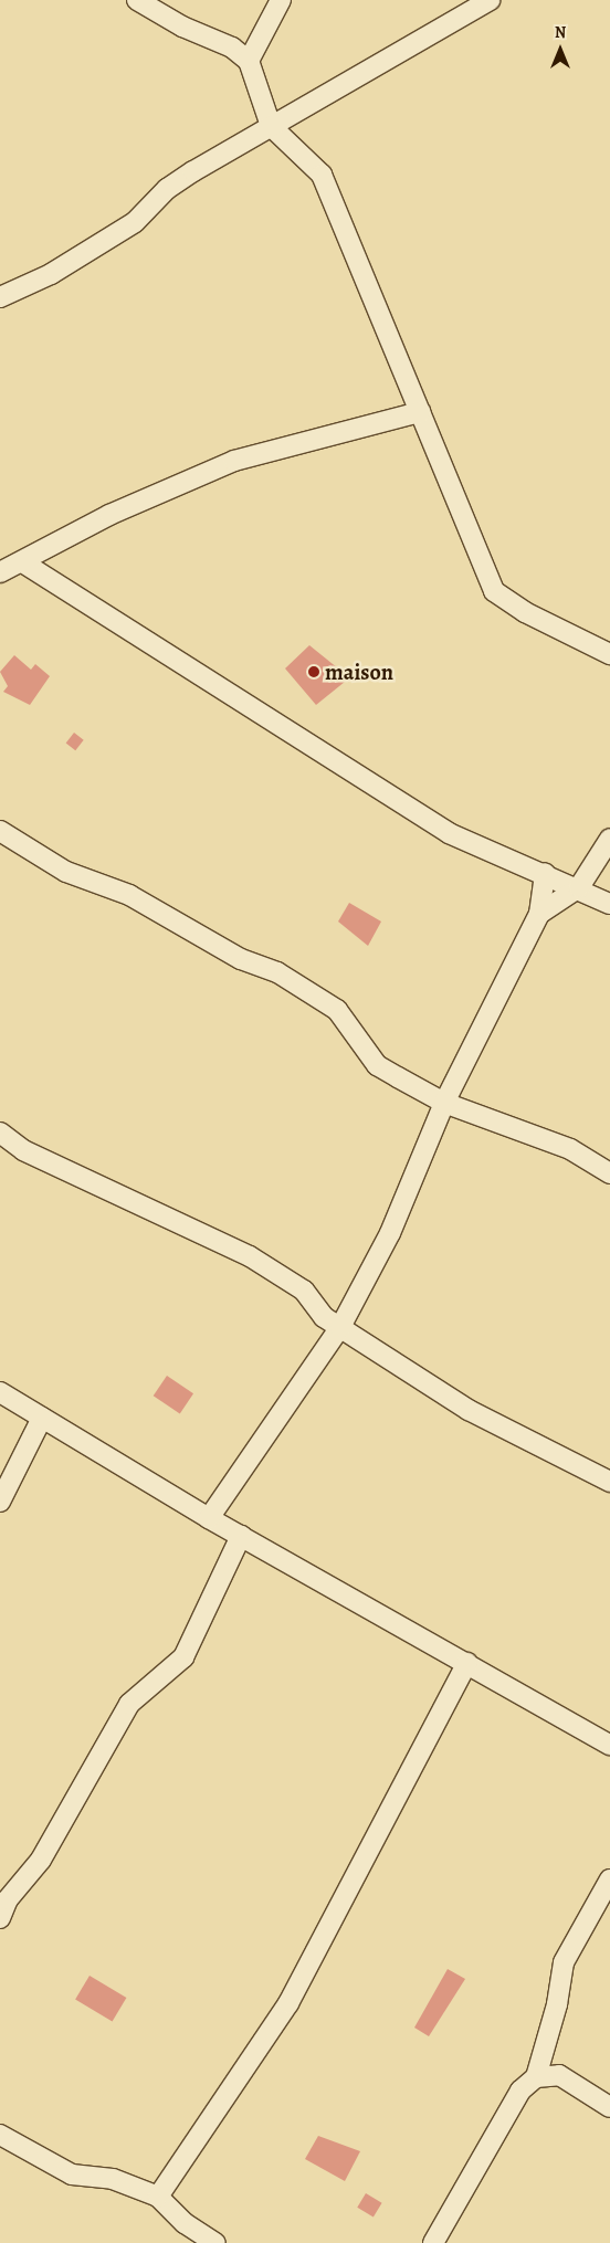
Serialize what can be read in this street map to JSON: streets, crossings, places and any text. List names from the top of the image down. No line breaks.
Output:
{"places":["maison"],"north":"top"}
